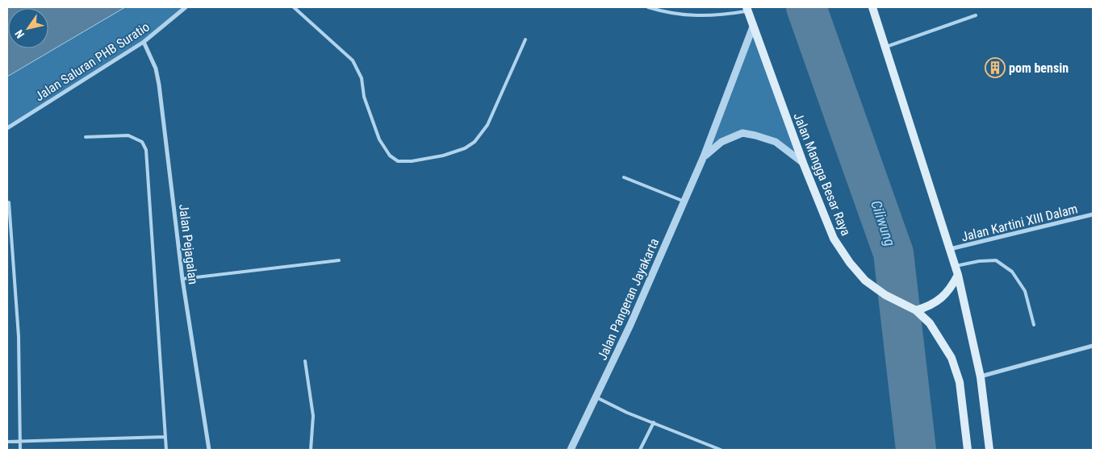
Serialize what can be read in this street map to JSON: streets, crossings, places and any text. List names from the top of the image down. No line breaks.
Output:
{"streets":{"main road":["Jalan Mangga Besar Raya"],"street":["Jalan Saluran PHB Suratio","Jalan Kartini XIII Dalam","Jalan Pejagalan","Jalan Pangeran Jayakarta"]},"crossings":[["Jalan Saluran PHB Suratio","Jalan Pejagalan"],["Jalan Mangga Besar Raya","Jalan Pangeran Jayakarta"]],"water":["Ciliwung"],"places":{"building":["pom bensin"]},"north":"bottom left"}
